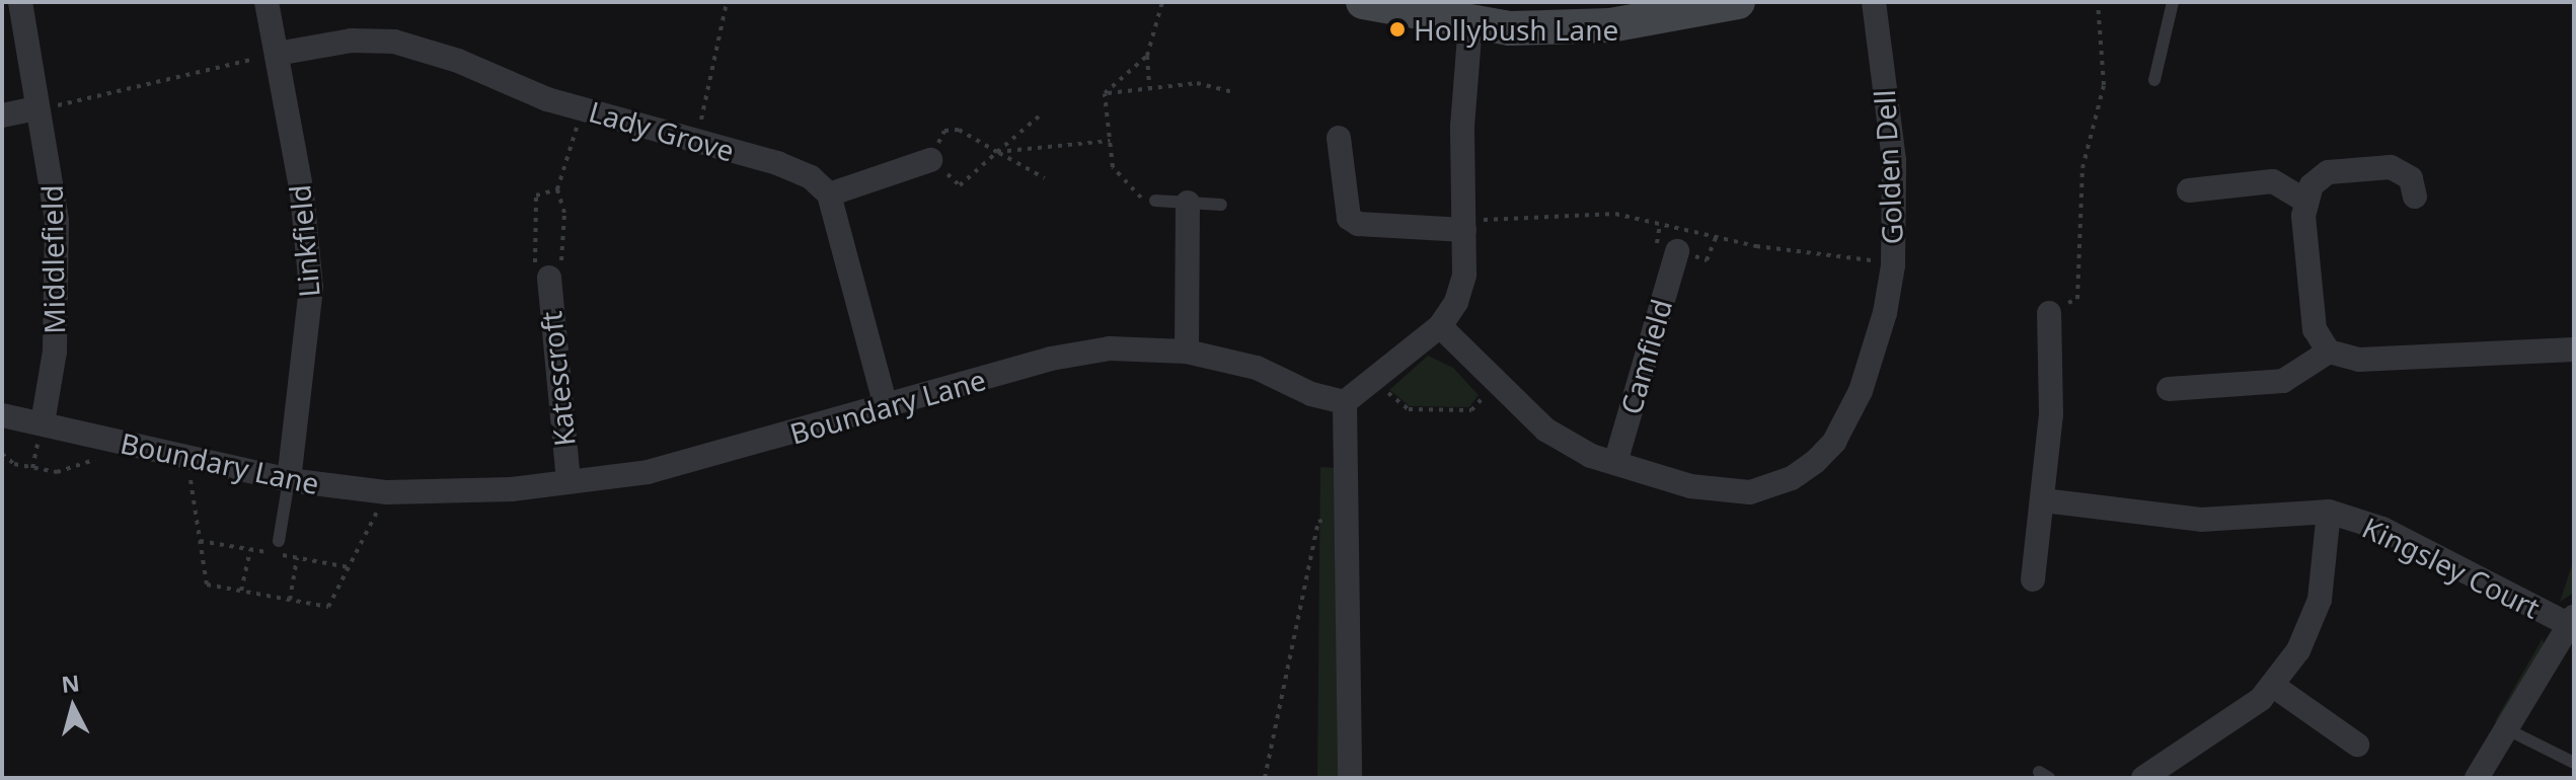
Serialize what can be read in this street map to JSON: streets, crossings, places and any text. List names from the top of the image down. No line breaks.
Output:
{"streets":{"street":["Lady Grove","Golden Dell","Linkfield","Middlefield","Camfield","Katescroft","Boundary Lane","Kingsley Court"]},"crossings":[["Lady Grove","Linkfield"],["Golden Dell","Camfield"],["Linkfield","Boundary Lane"],["Middlefield","Boundary Lane"],["Katescroft","Boundary Lane"]],"places":["Hollybush Lane"],"north":"top"}
